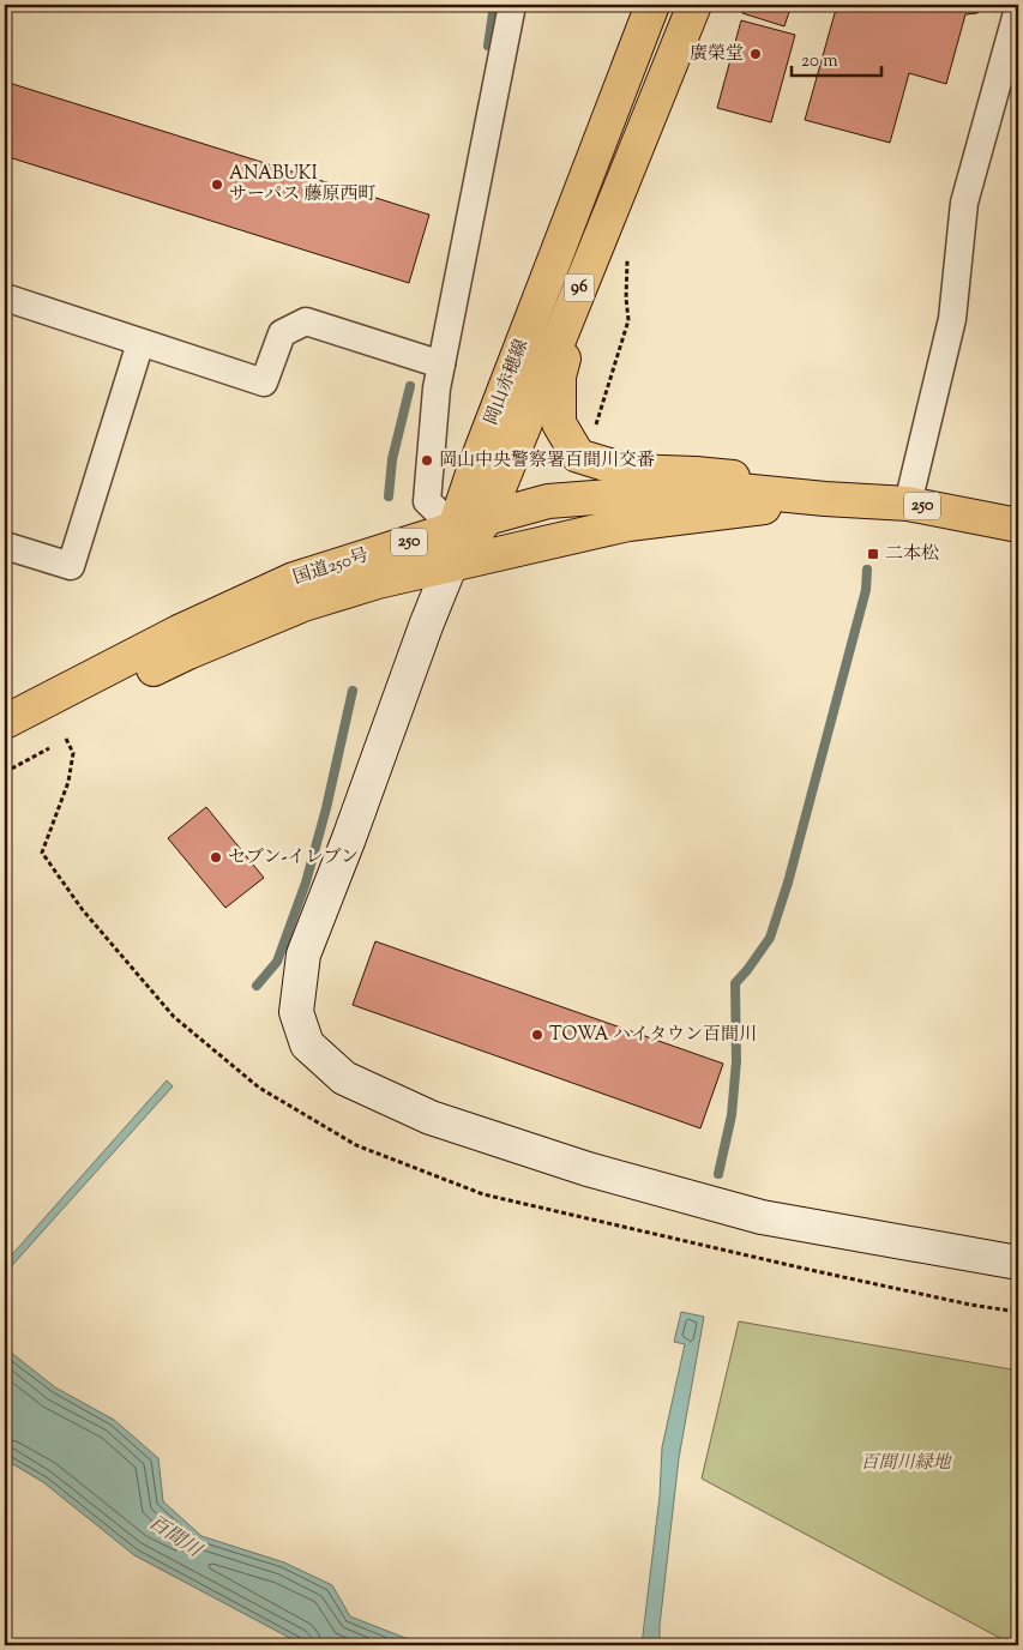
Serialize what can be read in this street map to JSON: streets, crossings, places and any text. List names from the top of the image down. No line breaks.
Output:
{"streets":{"main road":["96","岡山赤穂線","250","国道250号"]},"crossings":[["岡山赤穂線","国道250号"]],"water":["百間川"],"parks":["百間川緑地"],"places":{"other":["廣榮堂","ANABUKI サーパス 藤原西町","岡山中央警察署百間川交番","セブン-イレブン","TOWA ハイタウン百間川"],"transit":["二本松"]},"scale_bar":"20 m"}
